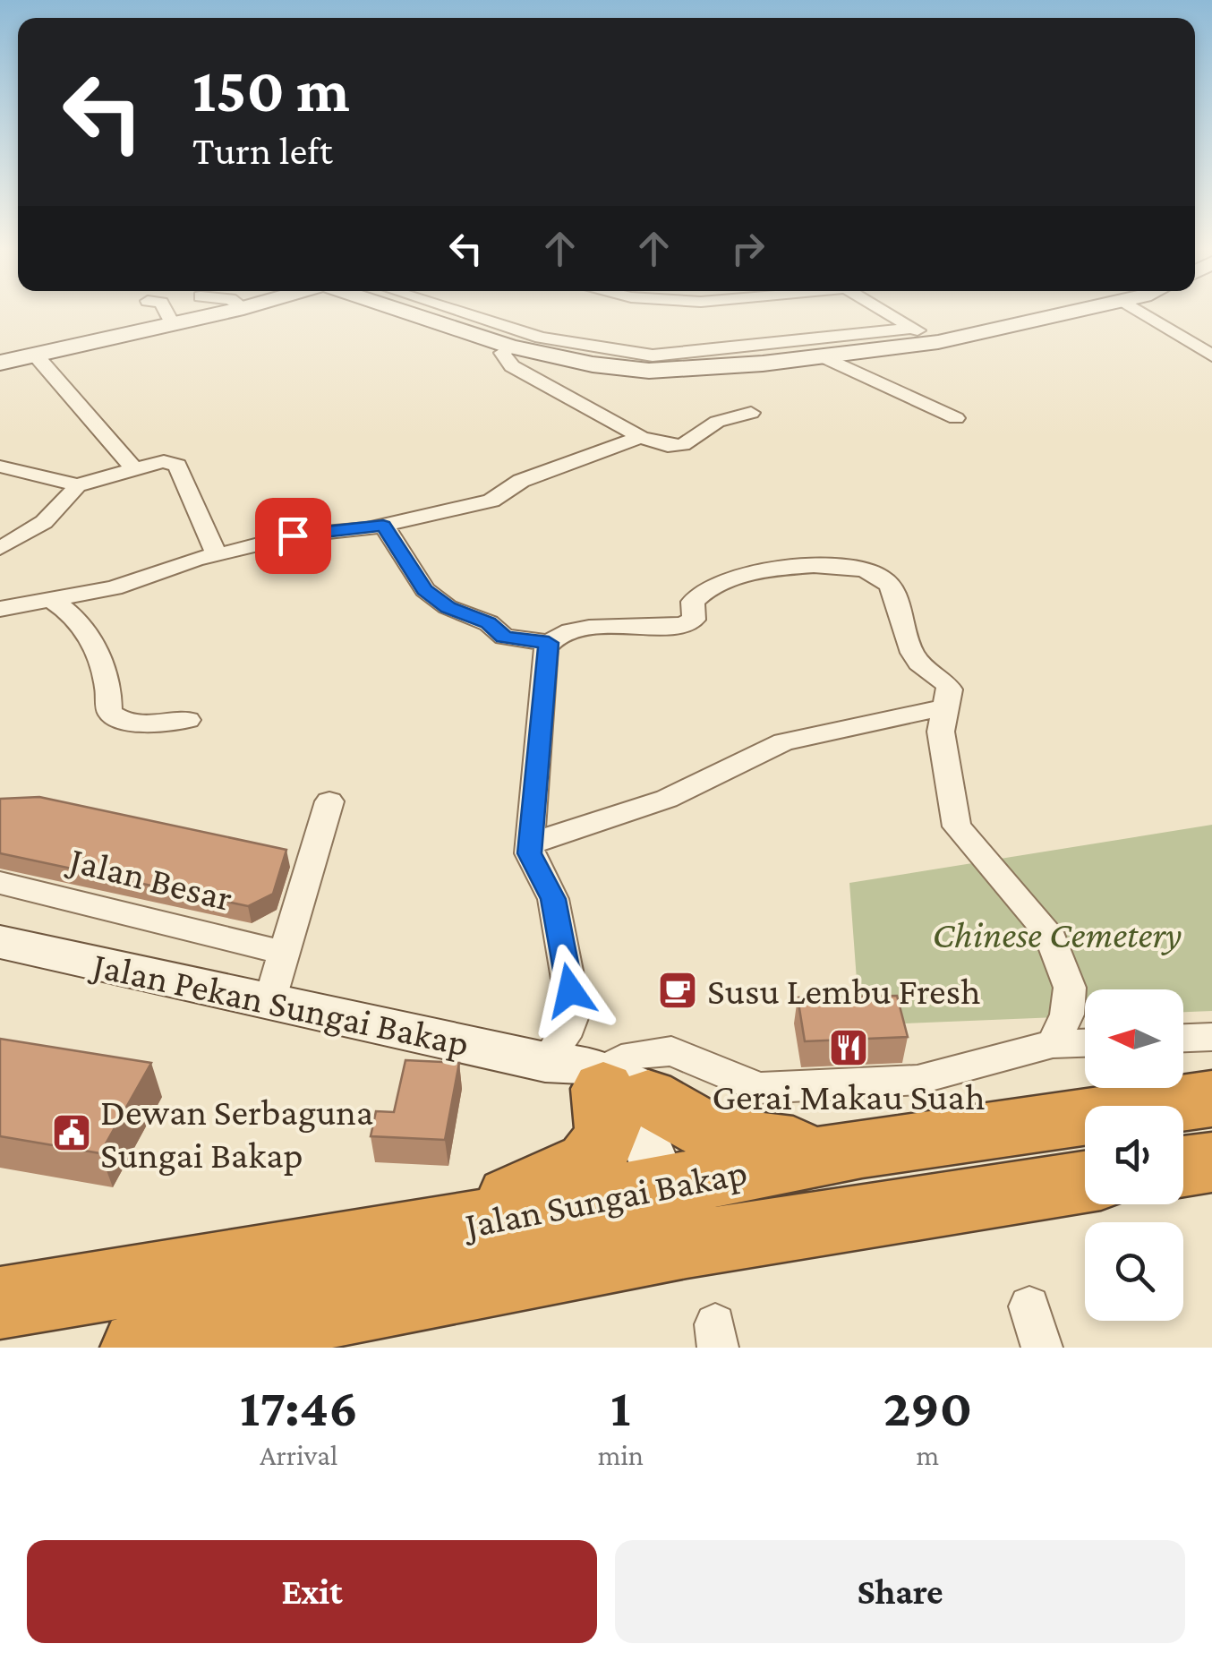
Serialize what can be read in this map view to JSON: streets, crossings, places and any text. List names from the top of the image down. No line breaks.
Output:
{"streets":{"highway":["Jalan Sungai Bakap"],"main road":["Jalan Pekan Sungai Bakap"],"street":["Jalan Besar"]},"parks":["Chinese Cemetery"],"places":{"cafe":["Susu Lembu Fresh"],"restaurant":["Gerai Makau Suah"],"public building":["Dewan Serbaguna Sungai Bakap"]},"north":"left","page":{"turn":["150 m","Turn left"],"eta":["17:46","Arrival","1","min","290","m"],"buttons":["Exit","Share"]}}
